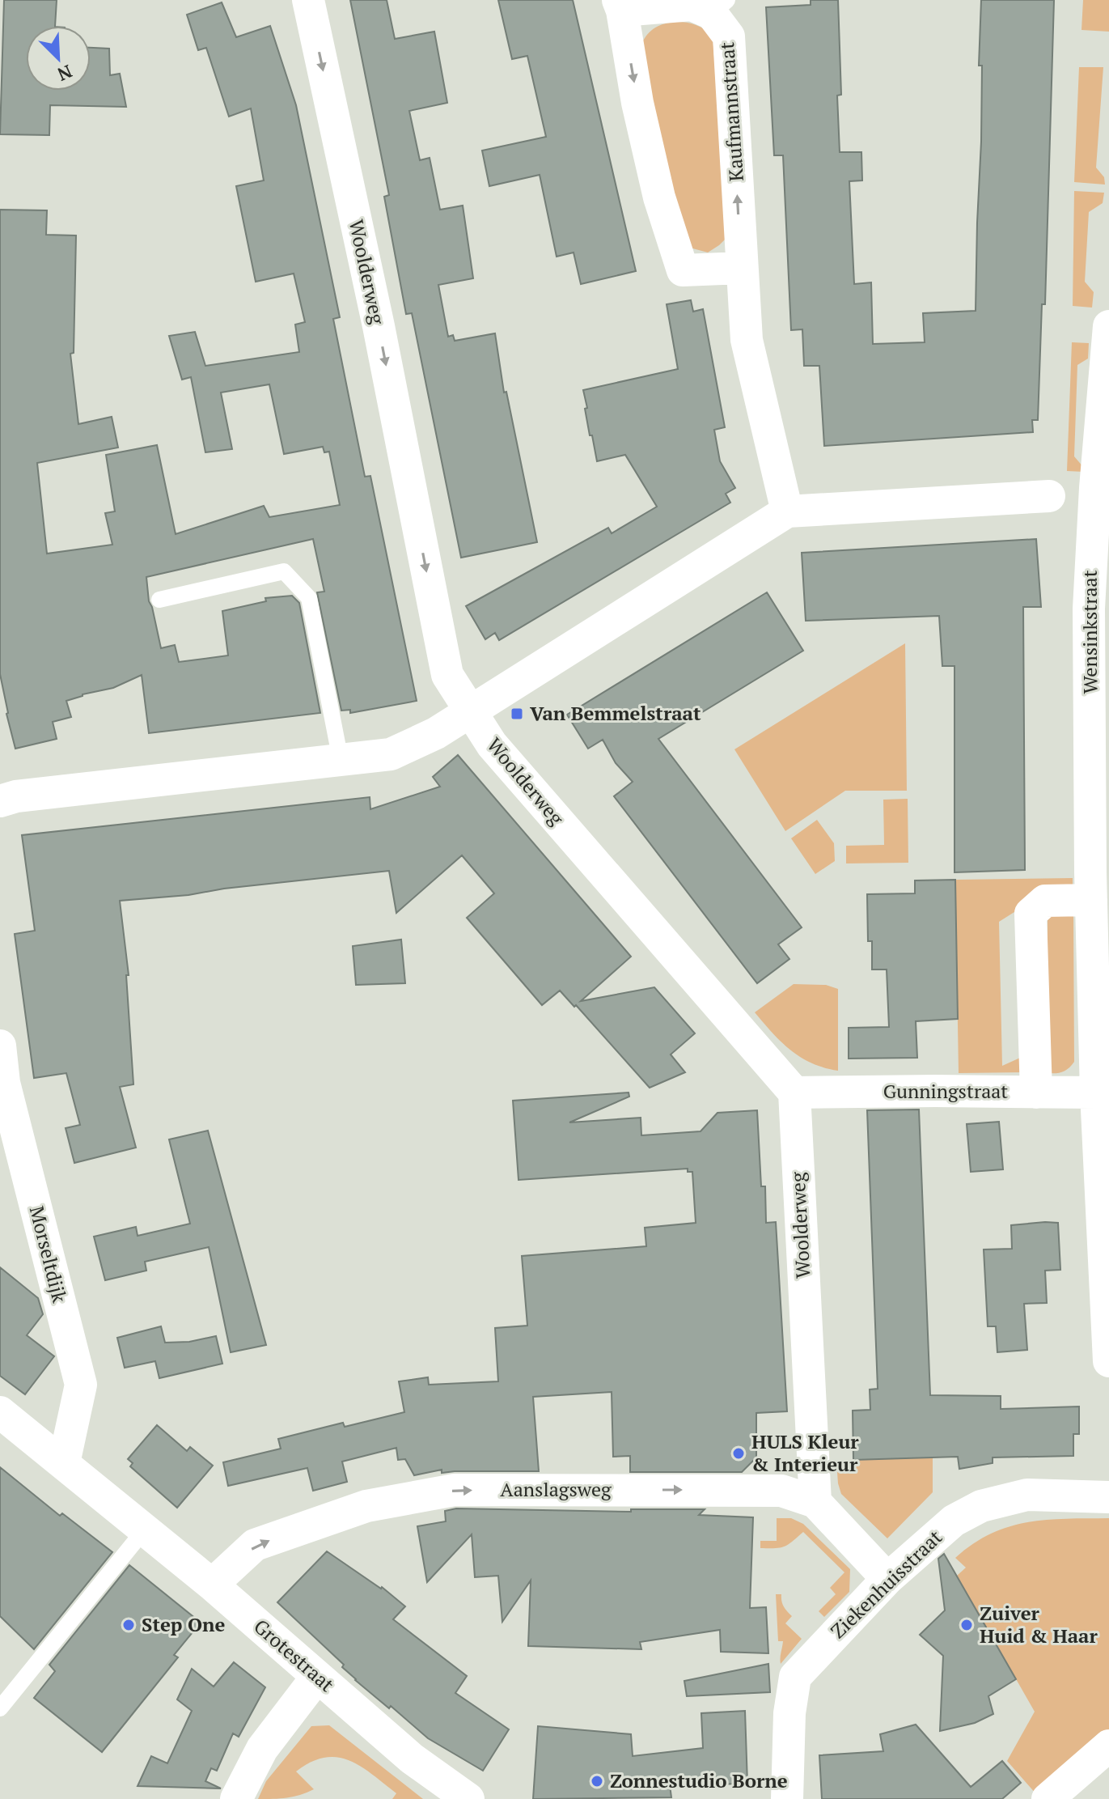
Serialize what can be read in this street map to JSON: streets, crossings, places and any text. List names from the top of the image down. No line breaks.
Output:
{"streets":{"street":["Kaufmannstraat","Woolderweg","Wensinkstraat","Gunningstraat","Morseltdijk","Aanslagsweg","Ziekenhuisstraat","Grotestraat"]},"crossings":[["Woolderweg","Gunningstraat"],["Woolderweg","Aanslagsweg"],["Wensinkstraat","Gunningstraat"],["Morseltdijk","Grotestraat"],["Aanslagsweg","Ziekenhuisstraat"],["Aanslagsweg","Grotestraat"]],"one_way":["Woolderweg","Aanslagsweg"],"places":{"transit":["Van Bemmelstraat"],"other":["HULS Kleur & Interieur","Step One","Zuiver Huid & Haar","Zonnestudio Borne"]},"north":"bottom right"}
